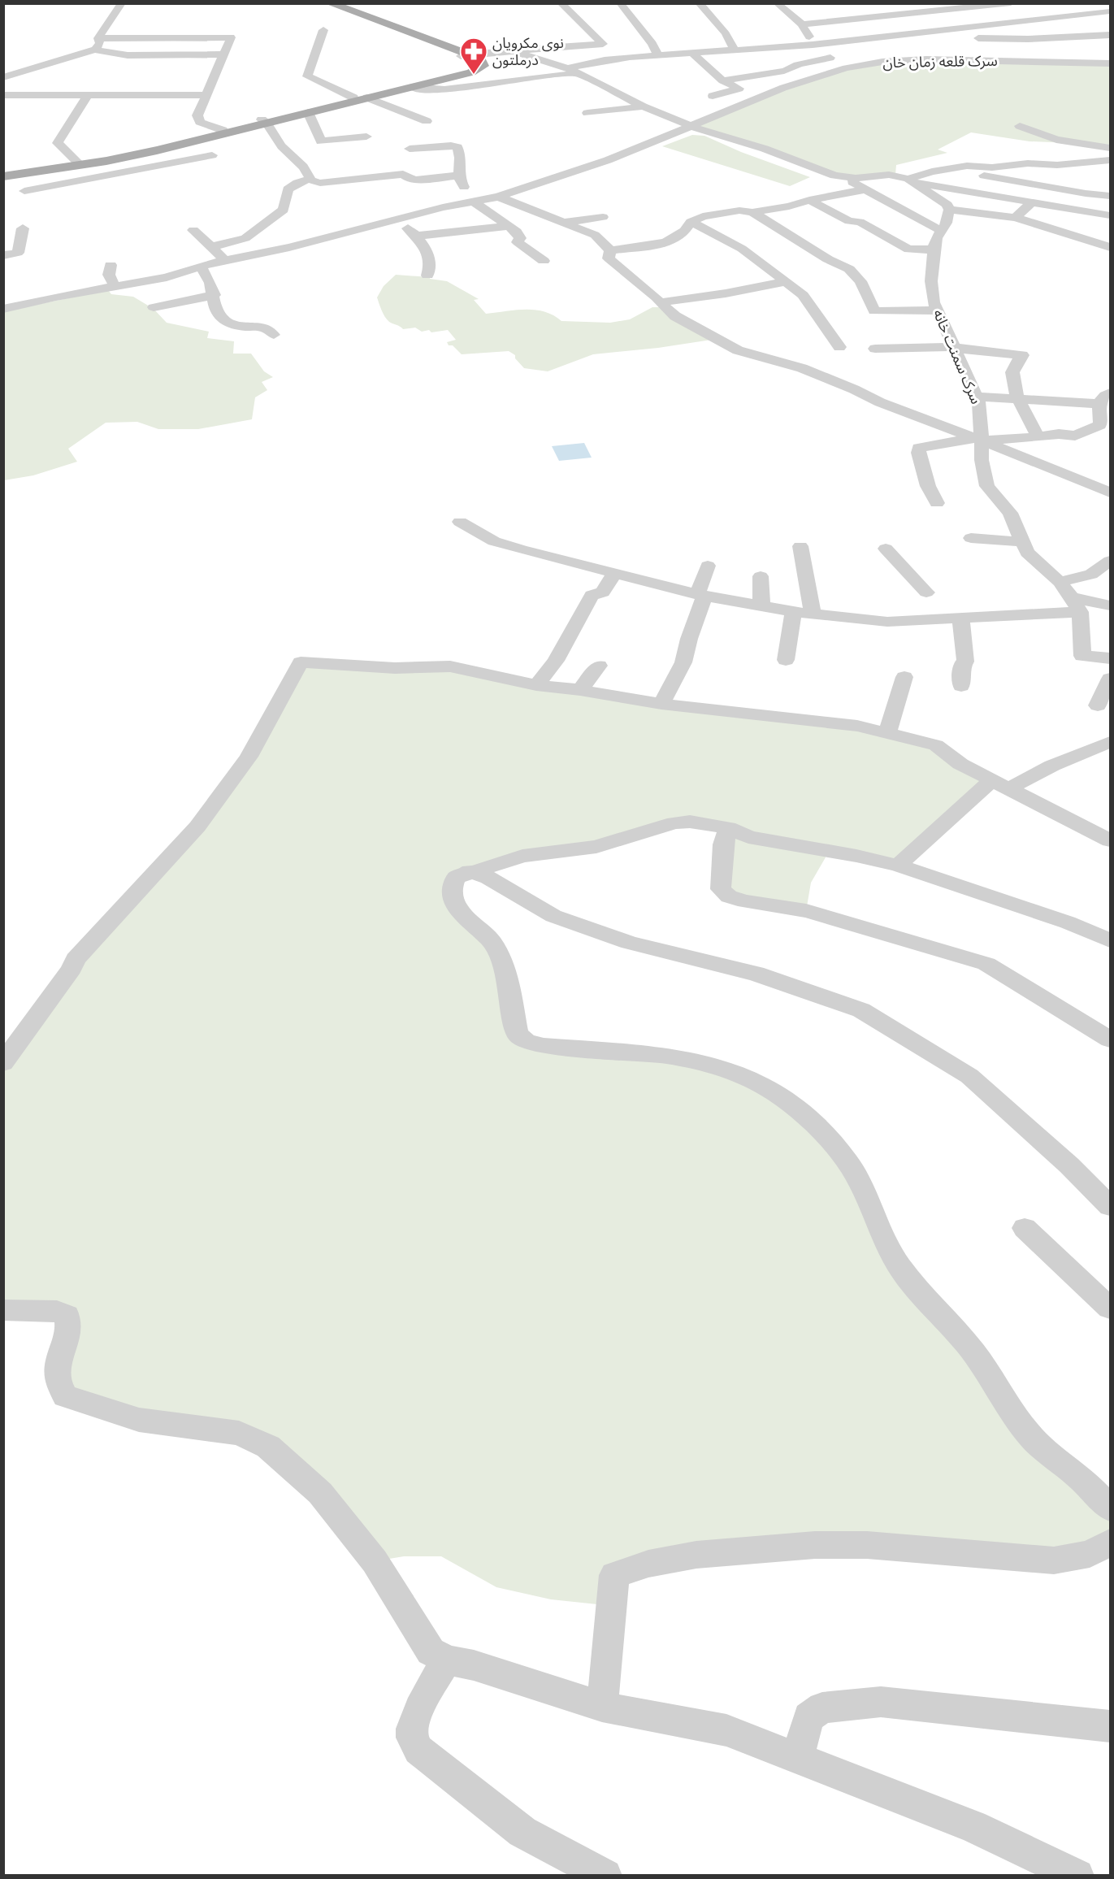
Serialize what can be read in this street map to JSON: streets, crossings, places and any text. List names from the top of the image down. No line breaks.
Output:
{"streets":{"street":["سرک قلعه زمان خان","سرک سمنت خانه"]},"places":{"pharmacy":["نوی مکرویان درملتون"]}}
